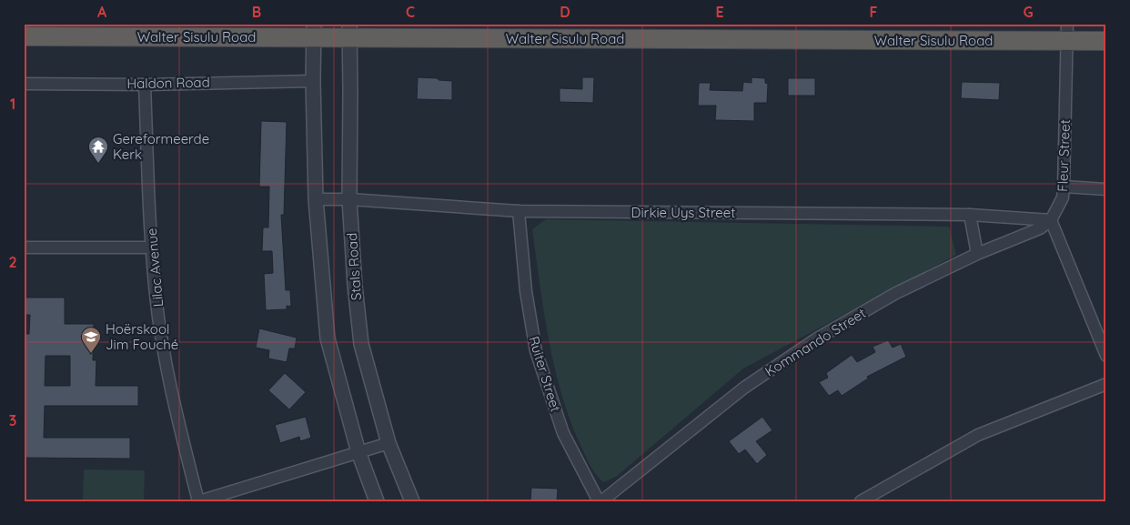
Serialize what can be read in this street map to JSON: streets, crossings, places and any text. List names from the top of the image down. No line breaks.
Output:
{"streets":{"highway":["Walter Sisulu Road"],"street":["Haldon Road","Fleur Street","Dirkie Uys Street","Stals Road","Lilac Avenue","Kommando Street","Ruiter Street"]},"crossings":[["Walter Sisulu Road","Fleur Street"],["Walter Sisulu Road","Stals Road"],["Haldon Road","Lilac Avenue"],["Fleur Street","Dirkie Uys Street"],["Fleur Street","Kommando Street"],["Dirkie Uys Street","Stals Road"],["Dirkie Uys Street","Kommando Street"],["Dirkie Uys Street","Ruiter Street"],["Kommando Street","Ruiter Street"]],"places":{"temple":["Gereformeerde Kerk"],"school or university":["Hoërskool Jim Fouché"]},"grid":{"columns":["A","B","C","D","E","F","G"],"rows":["1","2","3"]}}
